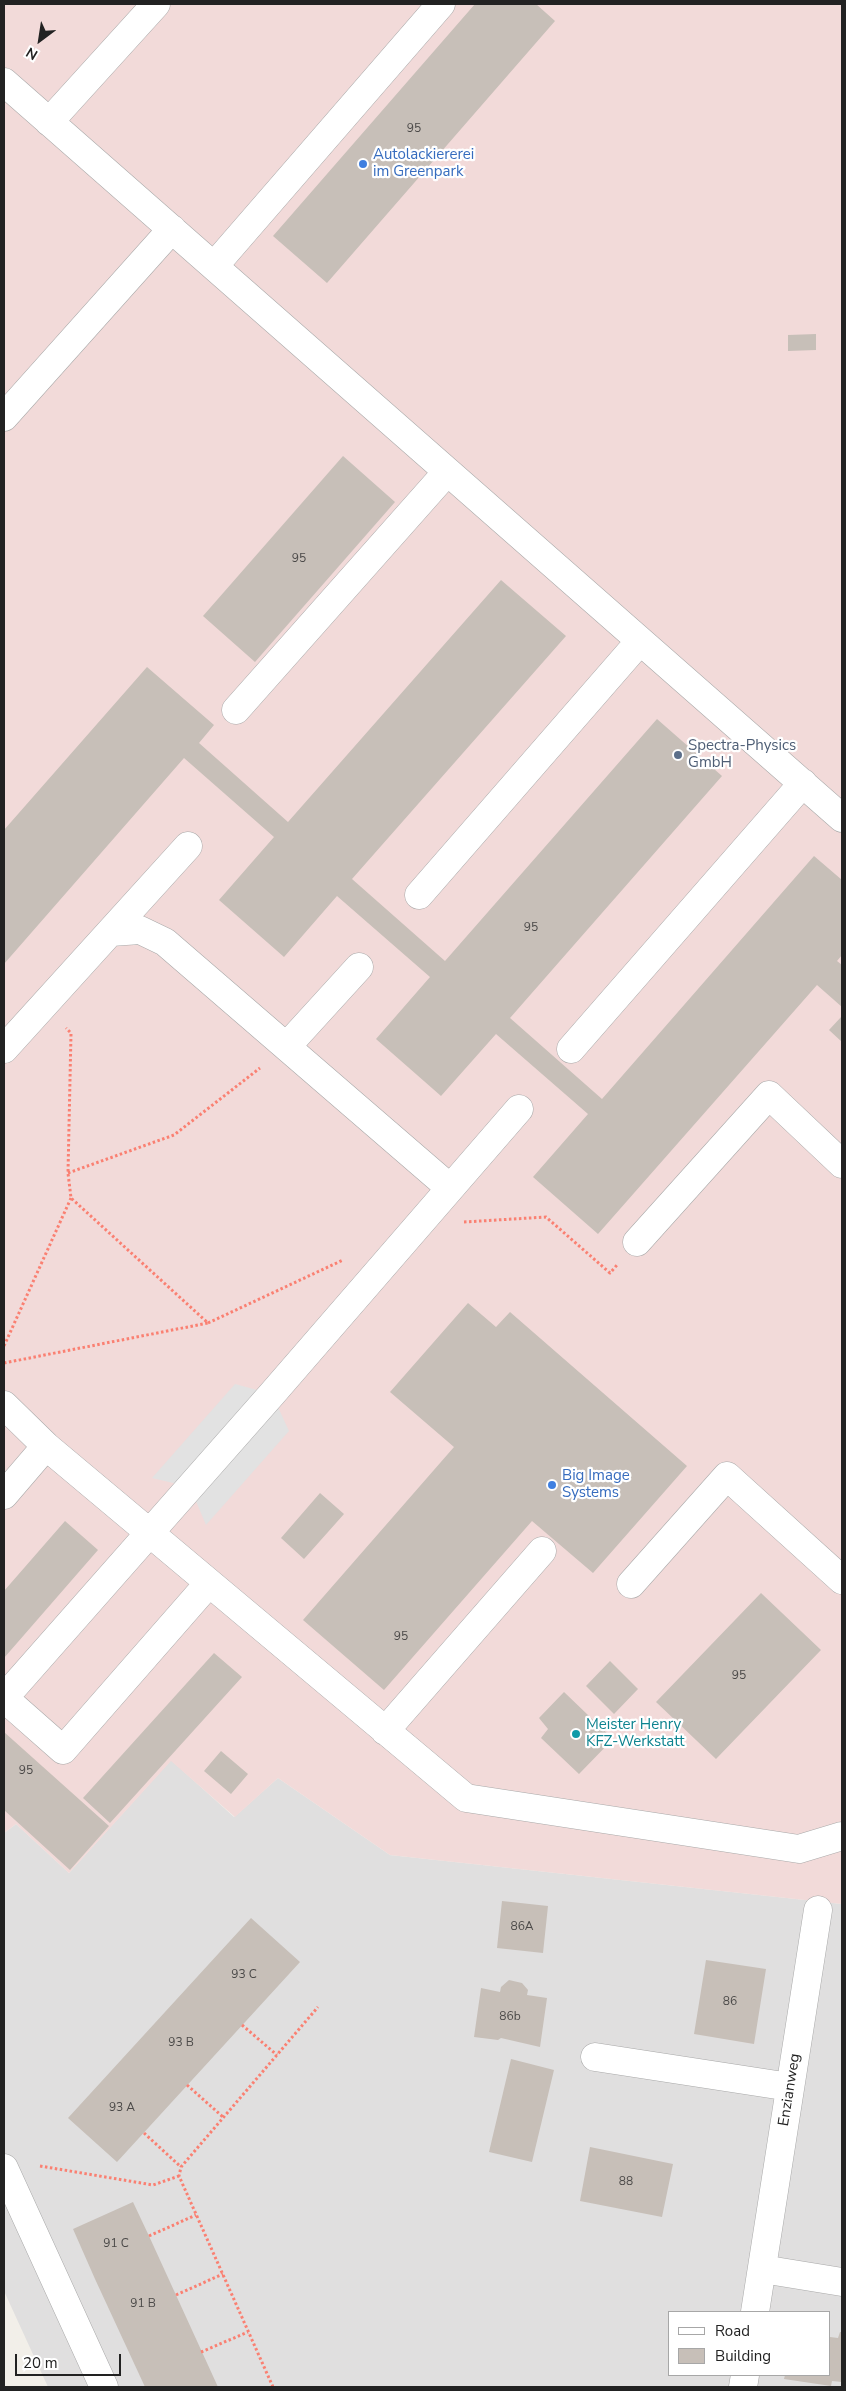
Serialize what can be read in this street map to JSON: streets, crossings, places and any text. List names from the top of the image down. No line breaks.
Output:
{"streets":{"street":["Enzianweg"]},"places":["Autolackiererei im Greenpark","Spectra-Physics GmbH","Big Image Systems","Meister Henry KFZ-Werkstatt"],"house_numbers":["95","95","95","95","95","95","86A","93 C","86","86b","93 B","93 A","88","91 C","91 B"],"legend":["Road","Building"],"scale_bar":"20 m","north":"bottom left"}
